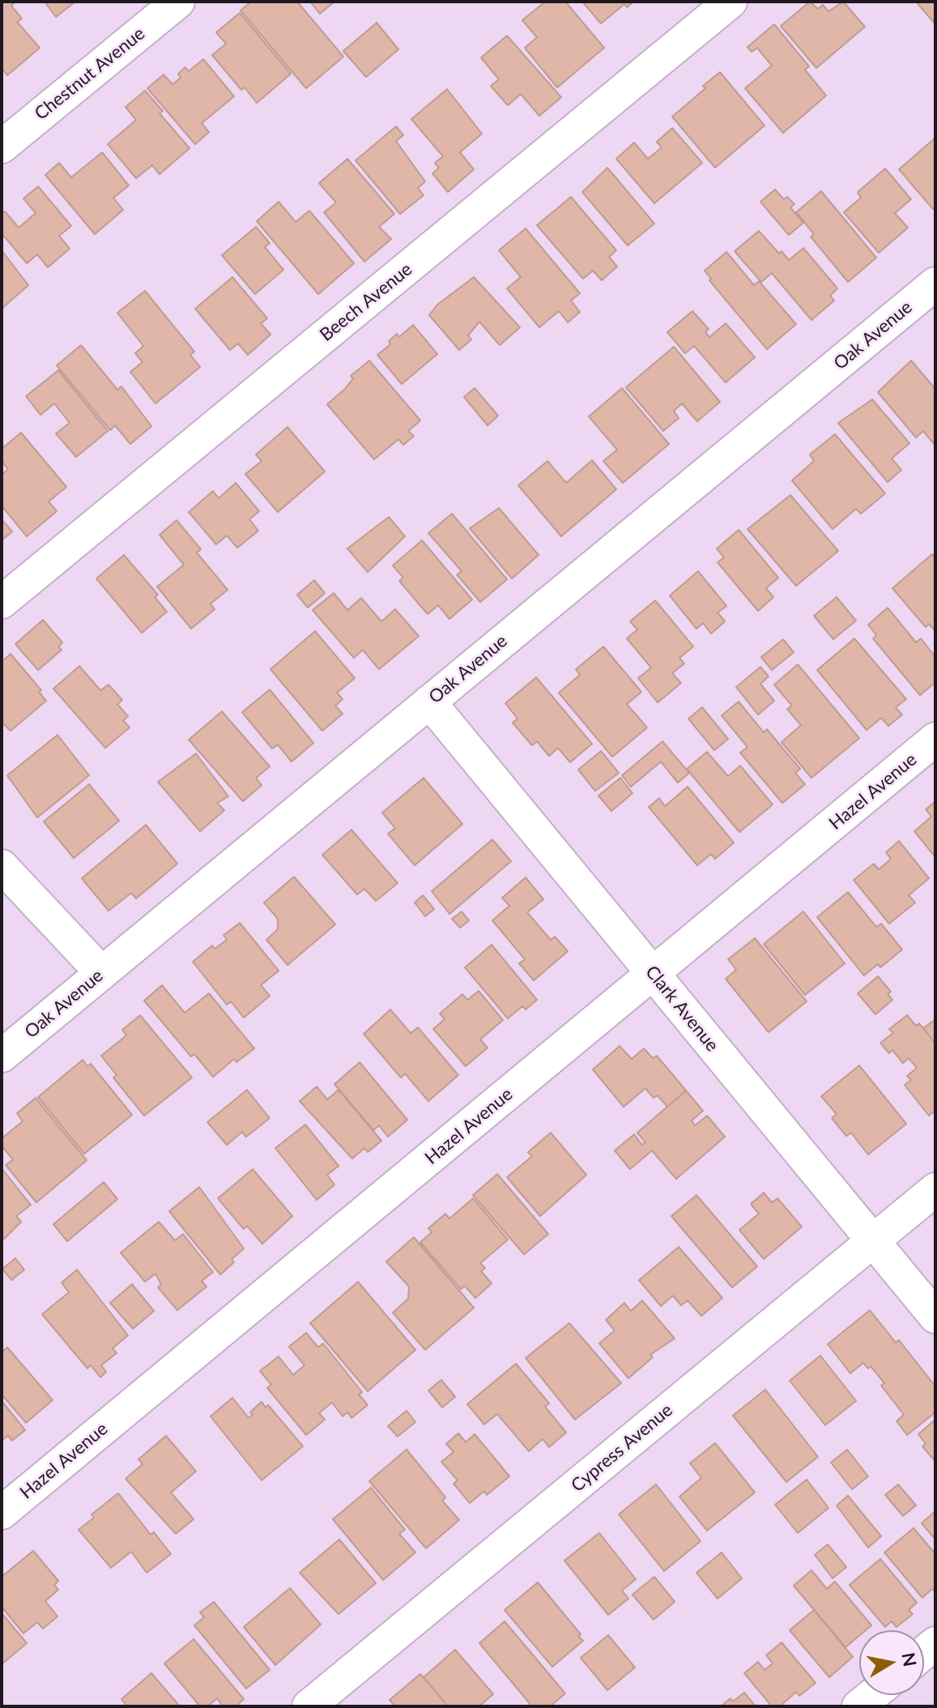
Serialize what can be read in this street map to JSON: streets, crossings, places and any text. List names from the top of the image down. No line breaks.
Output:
{"streets":{"street":["Chestnut Avenue","Beech Avenue","Oak Avenue","Hazel Avenue","Clark Avenue","Cypress Avenue"]},"crossings":[["Oak Avenue","Clark Avenue"],["Hazel Avenue","Clark Avenue"],["Clark Avenue","Cypress Avenue"]],"north":"right"}
